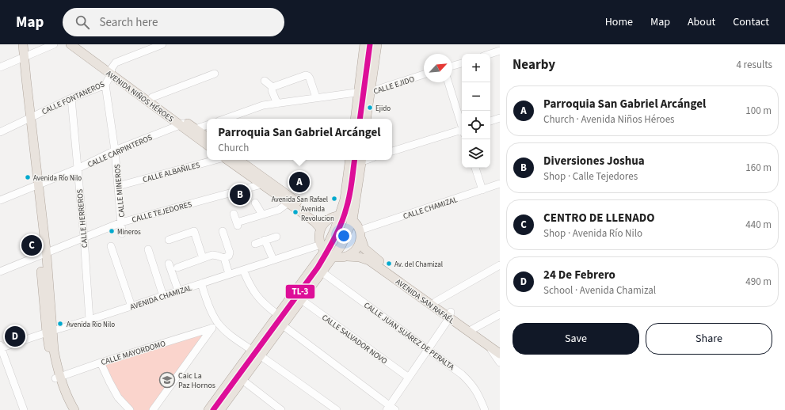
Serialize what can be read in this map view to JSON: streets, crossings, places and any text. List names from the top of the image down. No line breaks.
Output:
{"streets":{"main road":["AVENIDA NIÑOS HÉROES","AVENIDA SAN RAFAÉL"],"street":["CALLE EJIDO","CALLE FONTANEROS","CALLE CARPINTEROS","CALLE ALBAÑILES","CALLE MINEROS","CALLE CHAMIZAL","CALLE TEJEDORES","CALLE HERREROS","AVENIDA CHAMIZAL","CALLE JUAN SUÁREZ DE PERALTA","CALLE SALVADOR NOVO","CALLE MAYORDOMO"]},"crossings":[["AVENIDA NIÑOS HÉROES","CALLE FONTANEROS"],["AVENIDA NIÑOS HÉROES","CALLE CARPINTEROS"],["CALLE FONTANEROS","CALLE MINEROS"],["CALLE FONTANEROS","CALLE HERREROS"],["CALLE CARPINTEROS","CALLE MINEROS"],["CALLE CARPINTEROS","CALLE HERREROS"],["CALLE ALBAÑILES","CALLE MINEROS"],["CALLE MINEROS","CALLE TEJEDORES"],["CALLE CHAMIZAL","AVENIDA SAN RAFAÉL"],["CALLE TEJEDORES","CALLE HERREROS"],["CALLE HERREROS","AVENIDA CHAMIZAL"]],"places":{"other":["Ejido","Avenida Río Nilo","Avenida San Rafael","Avenida Revolucion","Mineros","Av. del Chamizal","Avenida Rio Nilo"],"school or university":["Caic La Paz Hornos"]},"lines":["transit line TL-3"],"north":"top right","page":{"header":"Map","search":"Search here","nav":["Home","Map","About","Contact"],"heading":["Nearby","4 results"],"map_buttons":["+","−"],"list":[{"mark":"A","name":"Parroquia San Gabriel Arcángel","note":"Church · Avenida Niños Héroes","value":"100 m"},{"mark":"B","name":"Diversiones Joshua","note":"Shop · Calle Tejedores","value":"160 m"},{"mark":"C","name":"CENTRO DE LLENADO","note":"Shop · Avenida Río Nilo","value":"440 m"},{"mark":"D","name":"24 De Febrero","note":"School · Avenida Chamizal","value":"490 m"}],"popup":["Parroquia San Gabriel Arcángel","Church"],"pins":["A","B","C","D"],"buttons":["Save","Share"]}}
